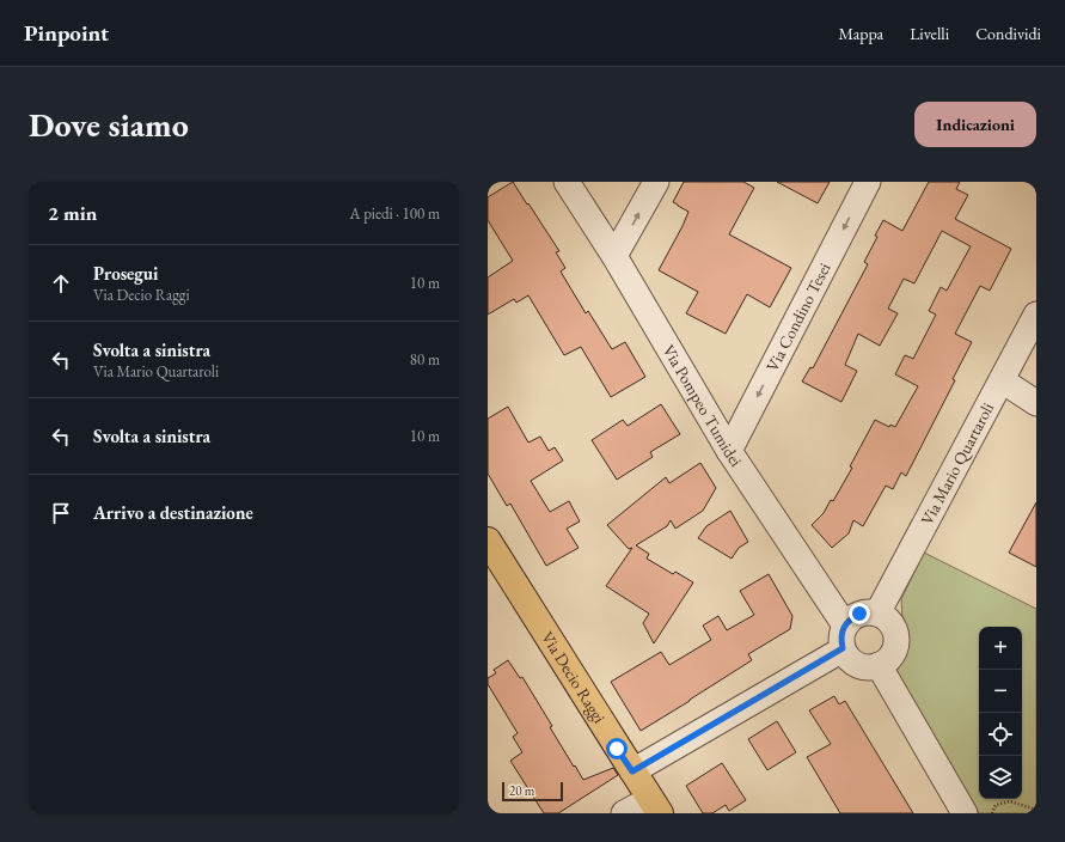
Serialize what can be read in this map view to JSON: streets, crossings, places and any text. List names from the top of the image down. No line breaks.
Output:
{"streets":{"main road":["Via Decio Raggi"],"street":["Via Condino Tesei","Via Pompeo Tumidei","Via Mario Quartaroli"]},"crossings":[["Via Condino Tesei","Via Pompeo Tumidei"],["Via Pompeo Tumidei","Via Mario Quartaroli"]],"one_way":["Via Condino Tesei"],"scale_bar":"20 m","page":{"header":"Pinpoint","nav":["Mappa","Livelli","Condividi"],"buttons":"Indicazioni","title":"Dove siamo","heading":["2 min","A piedi · 100 m"],"list":[["Prosegui","Via Decio Raggi","10 m"],["Svolta a sinistra","Via Mario Quartaroli","80 m"],["Svolta a sinistra","10 m"],"Arrivo a destinazione"],"map_buttons":["+","−"],"scale":"20 m"}}
